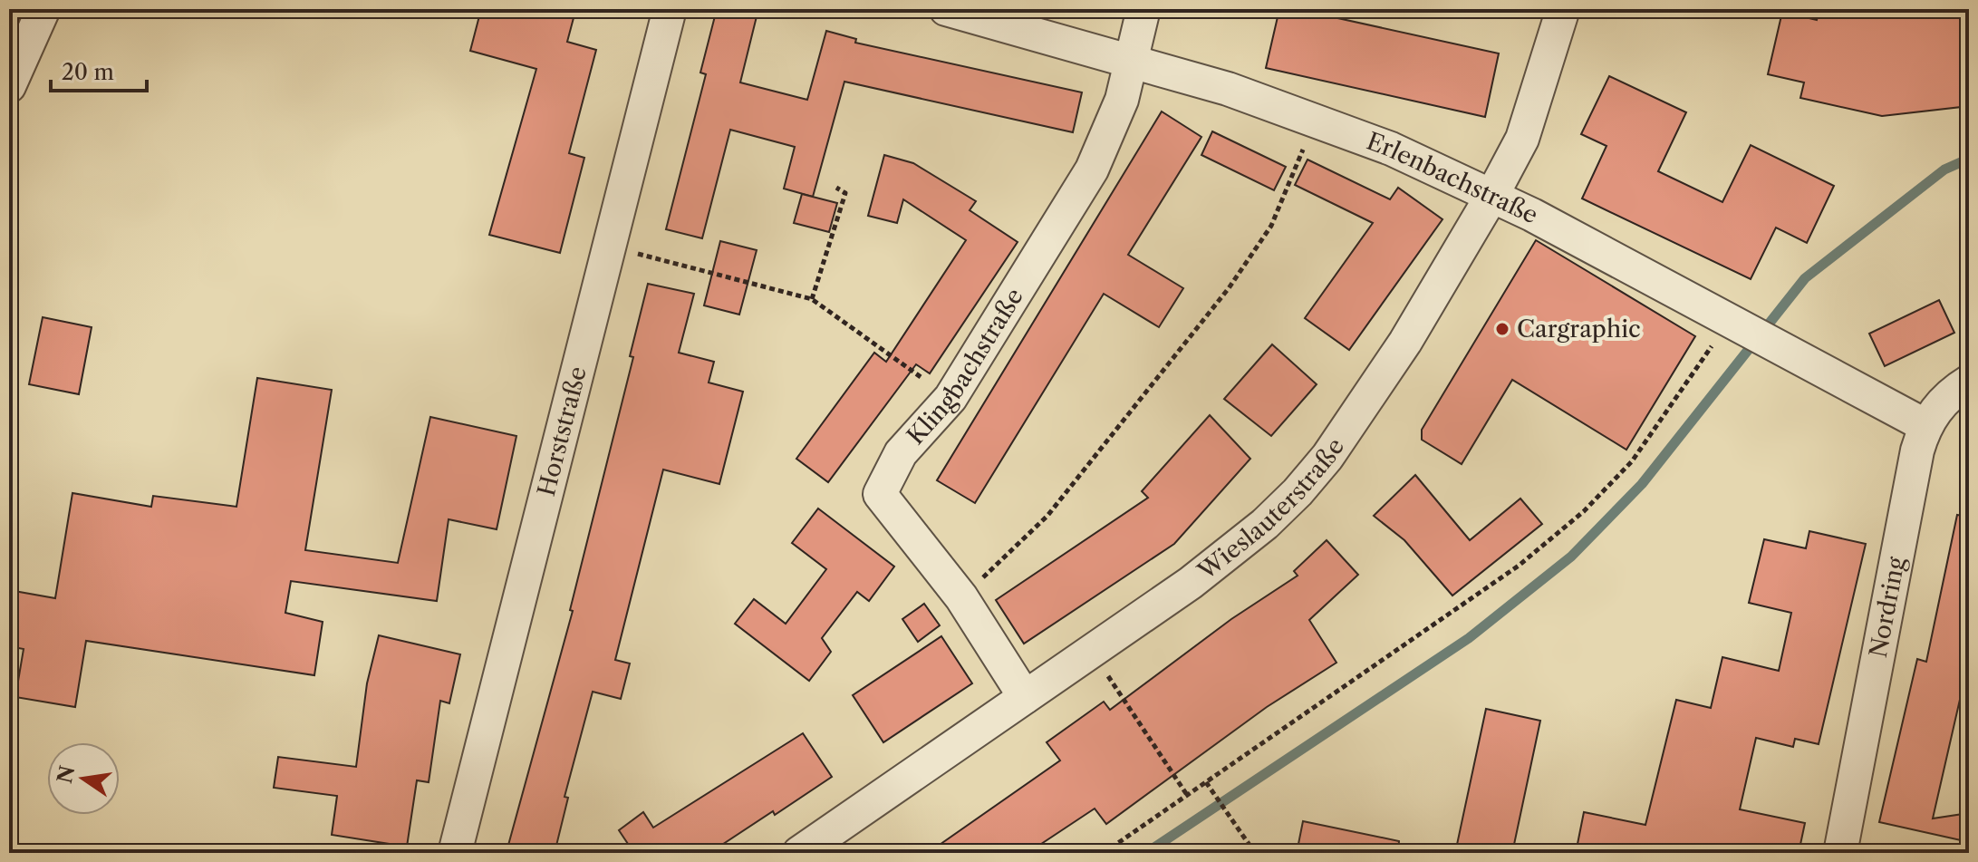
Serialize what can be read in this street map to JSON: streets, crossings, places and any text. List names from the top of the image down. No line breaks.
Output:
{"streets":{"street":["Erlenbachstraße","Klingbachstraße","Horststraße","Wieslauterstraße","Nordring"]},"crossings":[["Erlenbachstraße","Klingbachstraße"],["Erlenbachstraße","Wieslauterstraße"],["Erlenbachstraße","Nordring"],["Klingbachstraße","Wieslauterstraße"]],"places":["Cargraphic"],"scale_bar":"20 m","north":"left"}
